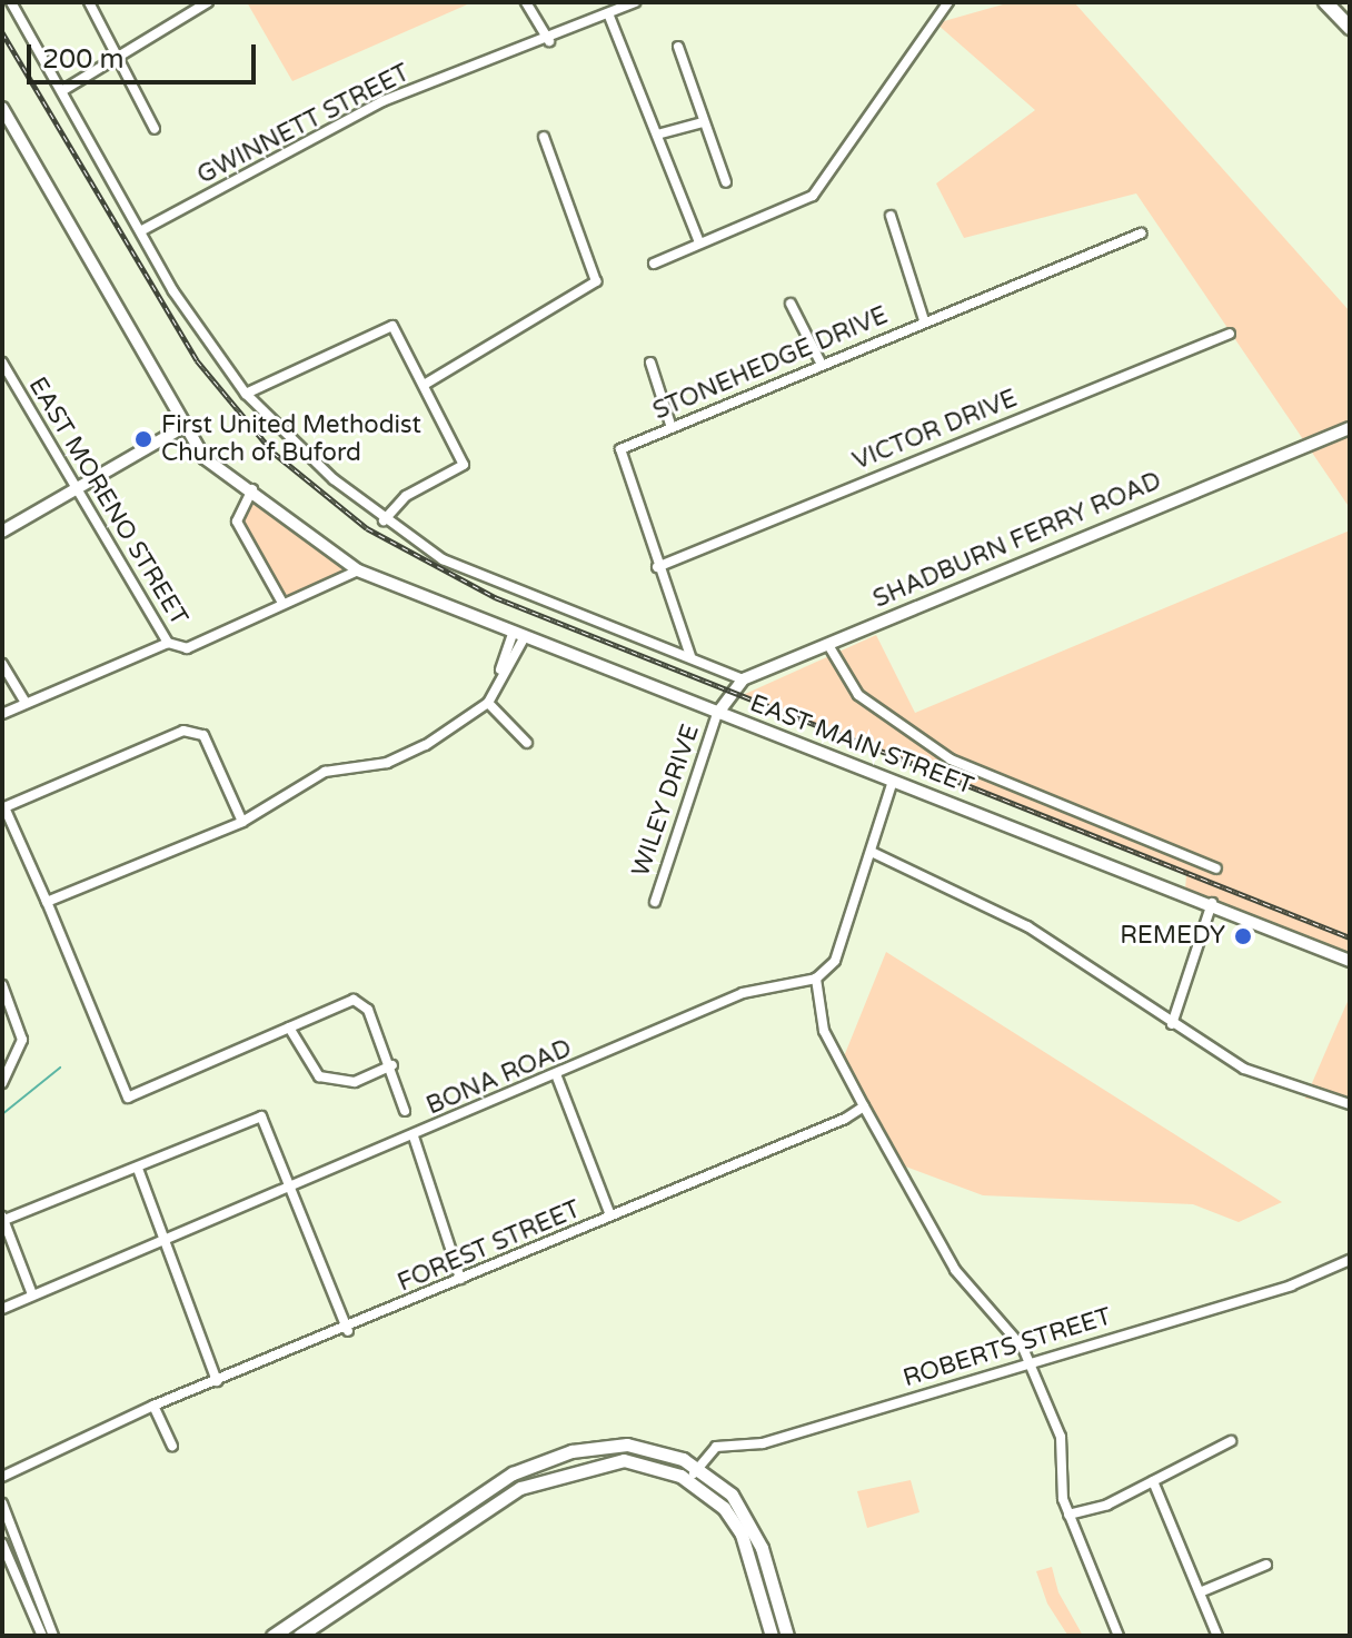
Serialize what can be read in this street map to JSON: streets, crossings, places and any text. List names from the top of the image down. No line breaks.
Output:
{"streets":{"street":["GWINNETT STREET","STONEHEDGE DRIVE","VICTOR DRIVE","EAST MORENO STREET","SHADBURN FERRY ROAD","EAST MAIN STREET","WILEY DRIVE","BONA ROAD","FOREST STREET","ROBERTS STREET"]},"crossings":[["STONEHEDGE DRIVE","VICTOR DRIVE"],["EAST MAIN STREET","WILEY DRIVE"]],"places":["First United Methodist Church of Buford","REMEDY"],"scale_bar":"200 m"}
